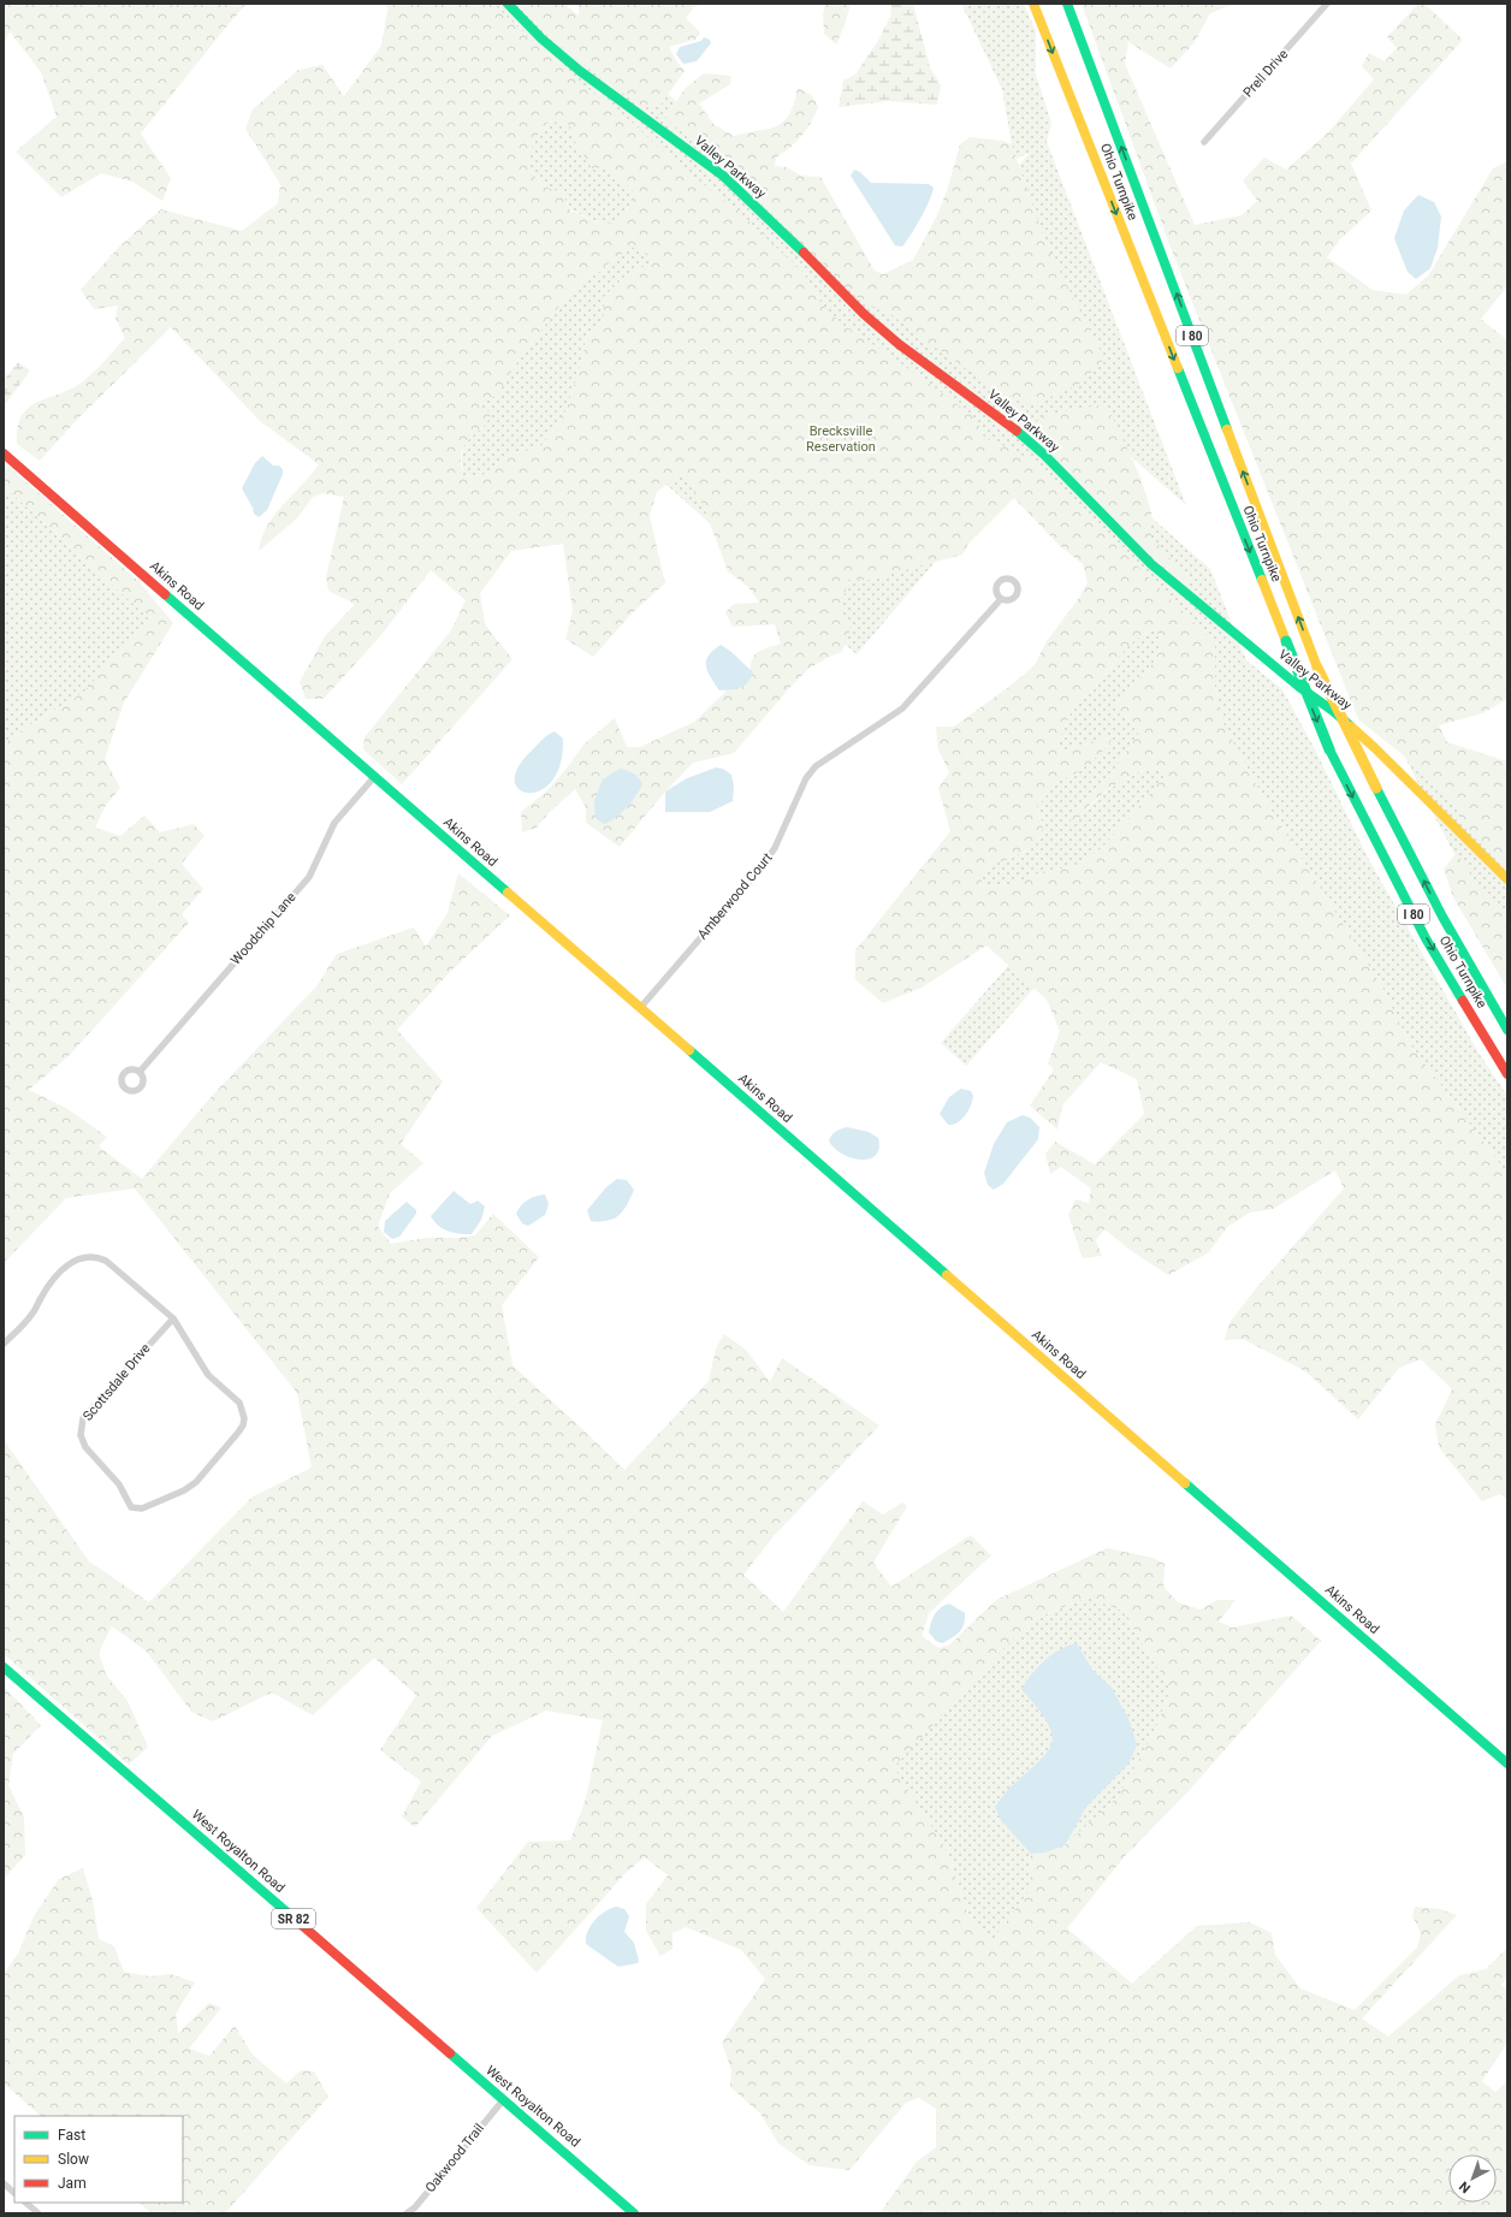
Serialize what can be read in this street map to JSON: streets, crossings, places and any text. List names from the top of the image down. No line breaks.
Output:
{"streets":{"main road":["Valley Parkway","Ohio Turnpike","I 80","Akins Road","West Royalton Road","SR 82"],"street":["Prell Drive","Amberwood Court","Woodchip Lane","Scottsdale Drive","Oakwood Trail"]},"crossings":[["Akins Road","Amberwood Court"],["Akins Road","Woodchip Lane"],["West Royalton Road","Oakwood Trail"]],"parks":["Brecksville Reservation"],"legend":["Fast","Slow","Jam"],"north":"bottom left"}
